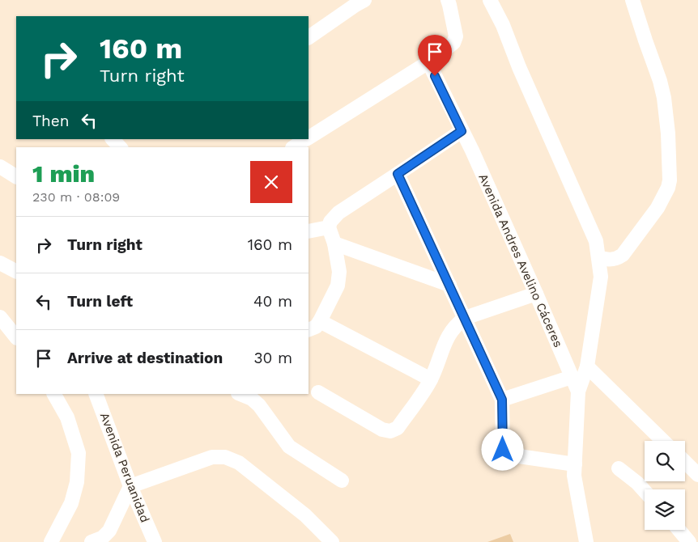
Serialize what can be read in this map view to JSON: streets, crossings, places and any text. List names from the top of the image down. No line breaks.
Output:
{"streets":{"street":["Avenida Andres Avelino Cáceres","Avenida Peruanidad"]},"page":{"turn":["160 m","Turn right"],"then":"Then","heading":["1 min","230 m · 08:09"],"list":[{"name":"Turn right","value":"160 m"},{"name":"Turn left","value":"40 m"},{"name":"Arrive at destination","value":"30 m"}]}}
